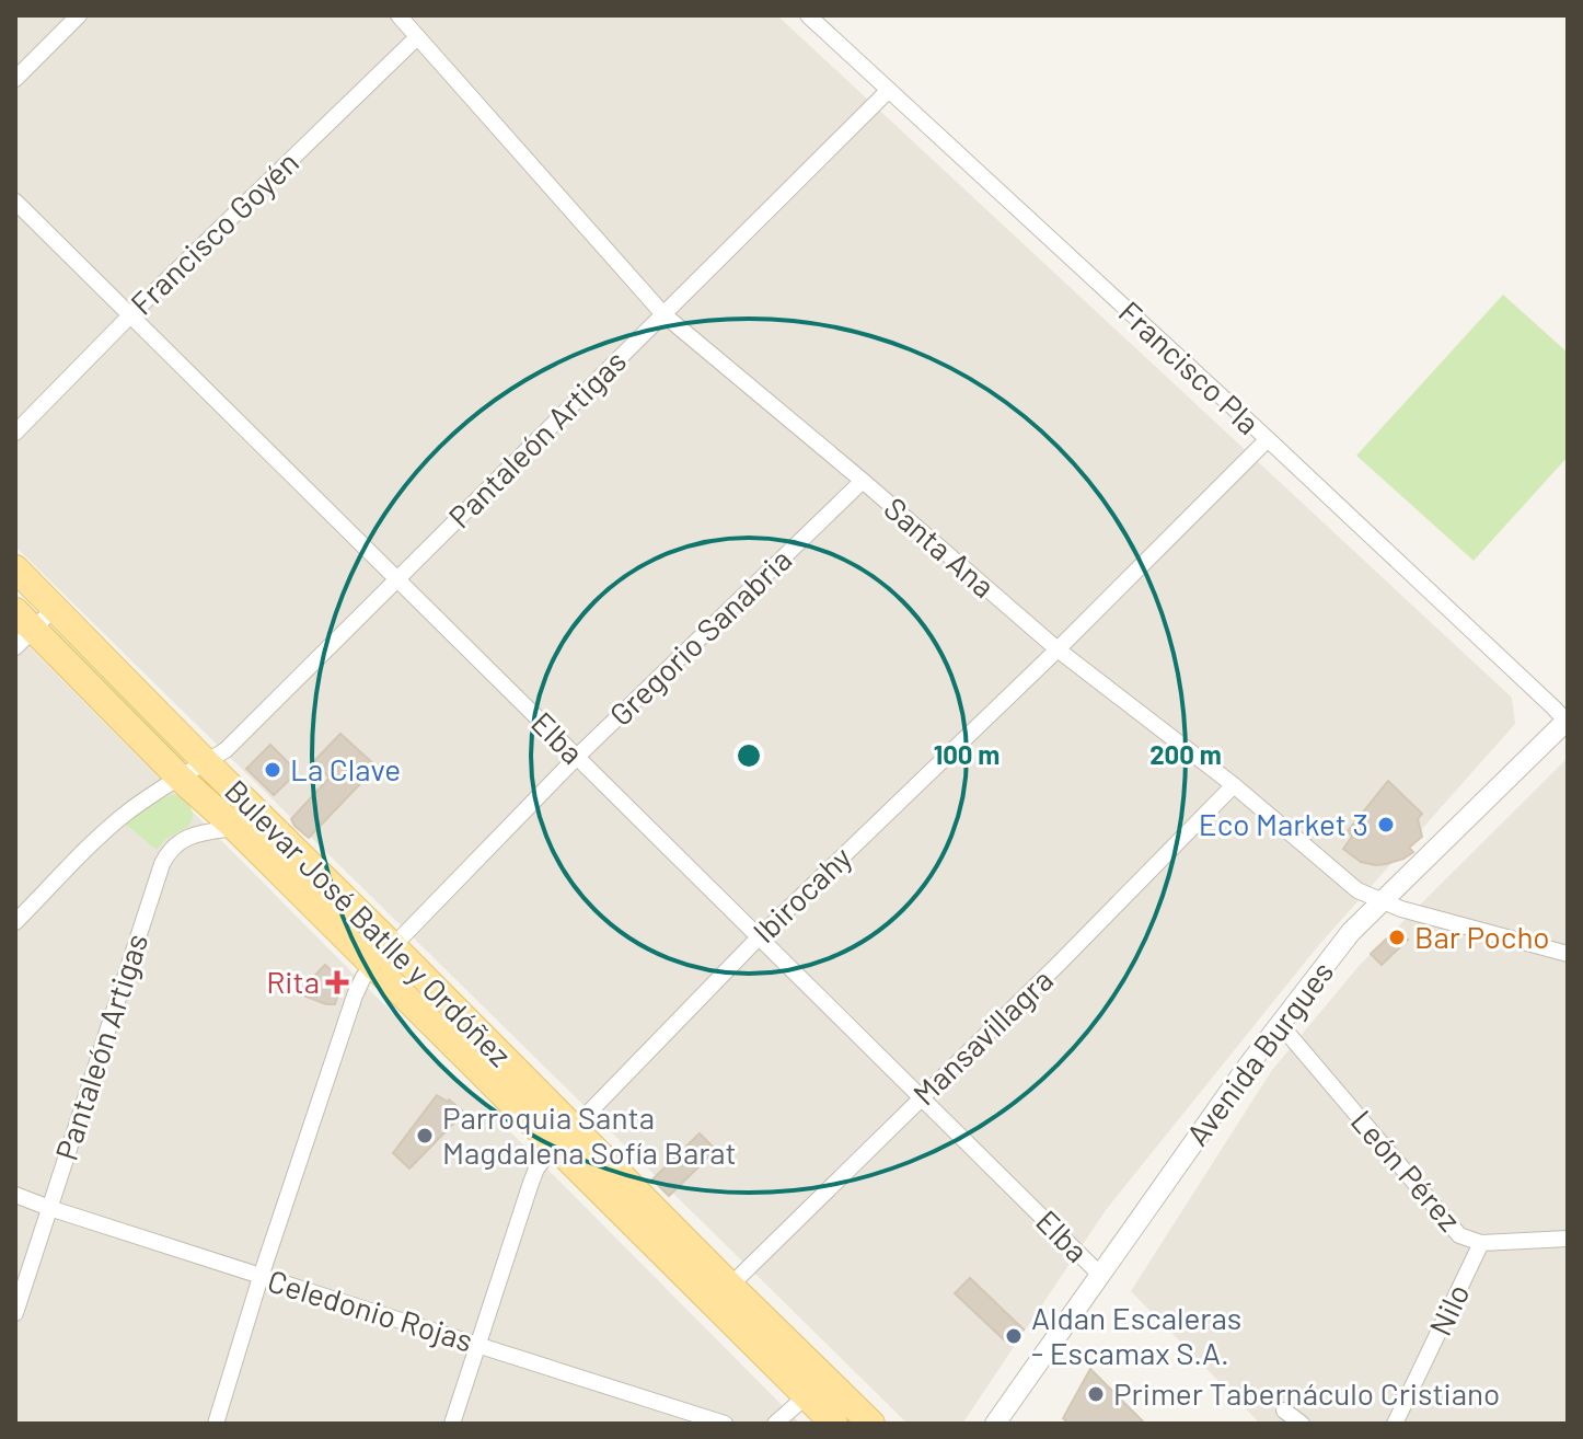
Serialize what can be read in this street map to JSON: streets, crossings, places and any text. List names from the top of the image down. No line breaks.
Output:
{"streets":{"main road":["Bulevar José Batlle y Ordóñez"],"street":["Francisco Goyén","Francisco Pla","Pantaleón Artigas","Santa Ana","Gregorio Sanabria","Elba","Ibirocahy","Mansavillagra","Avenida Burgues","León Pérez","Nilo","Celedonio Rojas"]},"crossings":[["Francisco Goyén","Santa Ana"],["Francisco Goyén","Elba"],["Francisco Pla","Pantaleón Artigas"],["Francisco Pla","Ibirocahy"],["Francisco Pla","Avenida Burgues"],["Pantaleón Artigas","Santa Ana"],["Pantaleón Artigas","Elba"],["Pantaleón Artigas","Bulevar José Batlle y Ordóñez"],["Pantaleón Artigas","Celedonio Rojas"],["Santa Ana","Gregorio Sanabria"],["Santa Ana","Ibirocahy"],["Santa Ana","Mansavillagra"],["Santa Ana","Avenida Burgues"],["Gregorio Sanabria","Elba"],["Gregorio Sanabria","Bulevar José Batlle y Ordóñez"],["Elba","Ibirocahy"],["Elba","Mansavillagra"],["Elba","Avenida Burgues"],["Ibirocahy","Bulevar José Batlle y Ordóñez"],["Ibirocahy","Celedonio Rojas"],["Bulevar José Batlle y Ordóñez","Mansavillagra"],["Avenida Burgues","León Pérez"],["León Pérez","Nilo"]],"places":{"other":["La Clave","Eco Market 3","Bar Pocho","Parroquia Santa Magdalena Sofía Barat","Aldan Escaleras - Escamax S.A.","Primer Tabernáculo Cristiano"],"health":["Rita"]},"rings":["100 m","200 m"]}
